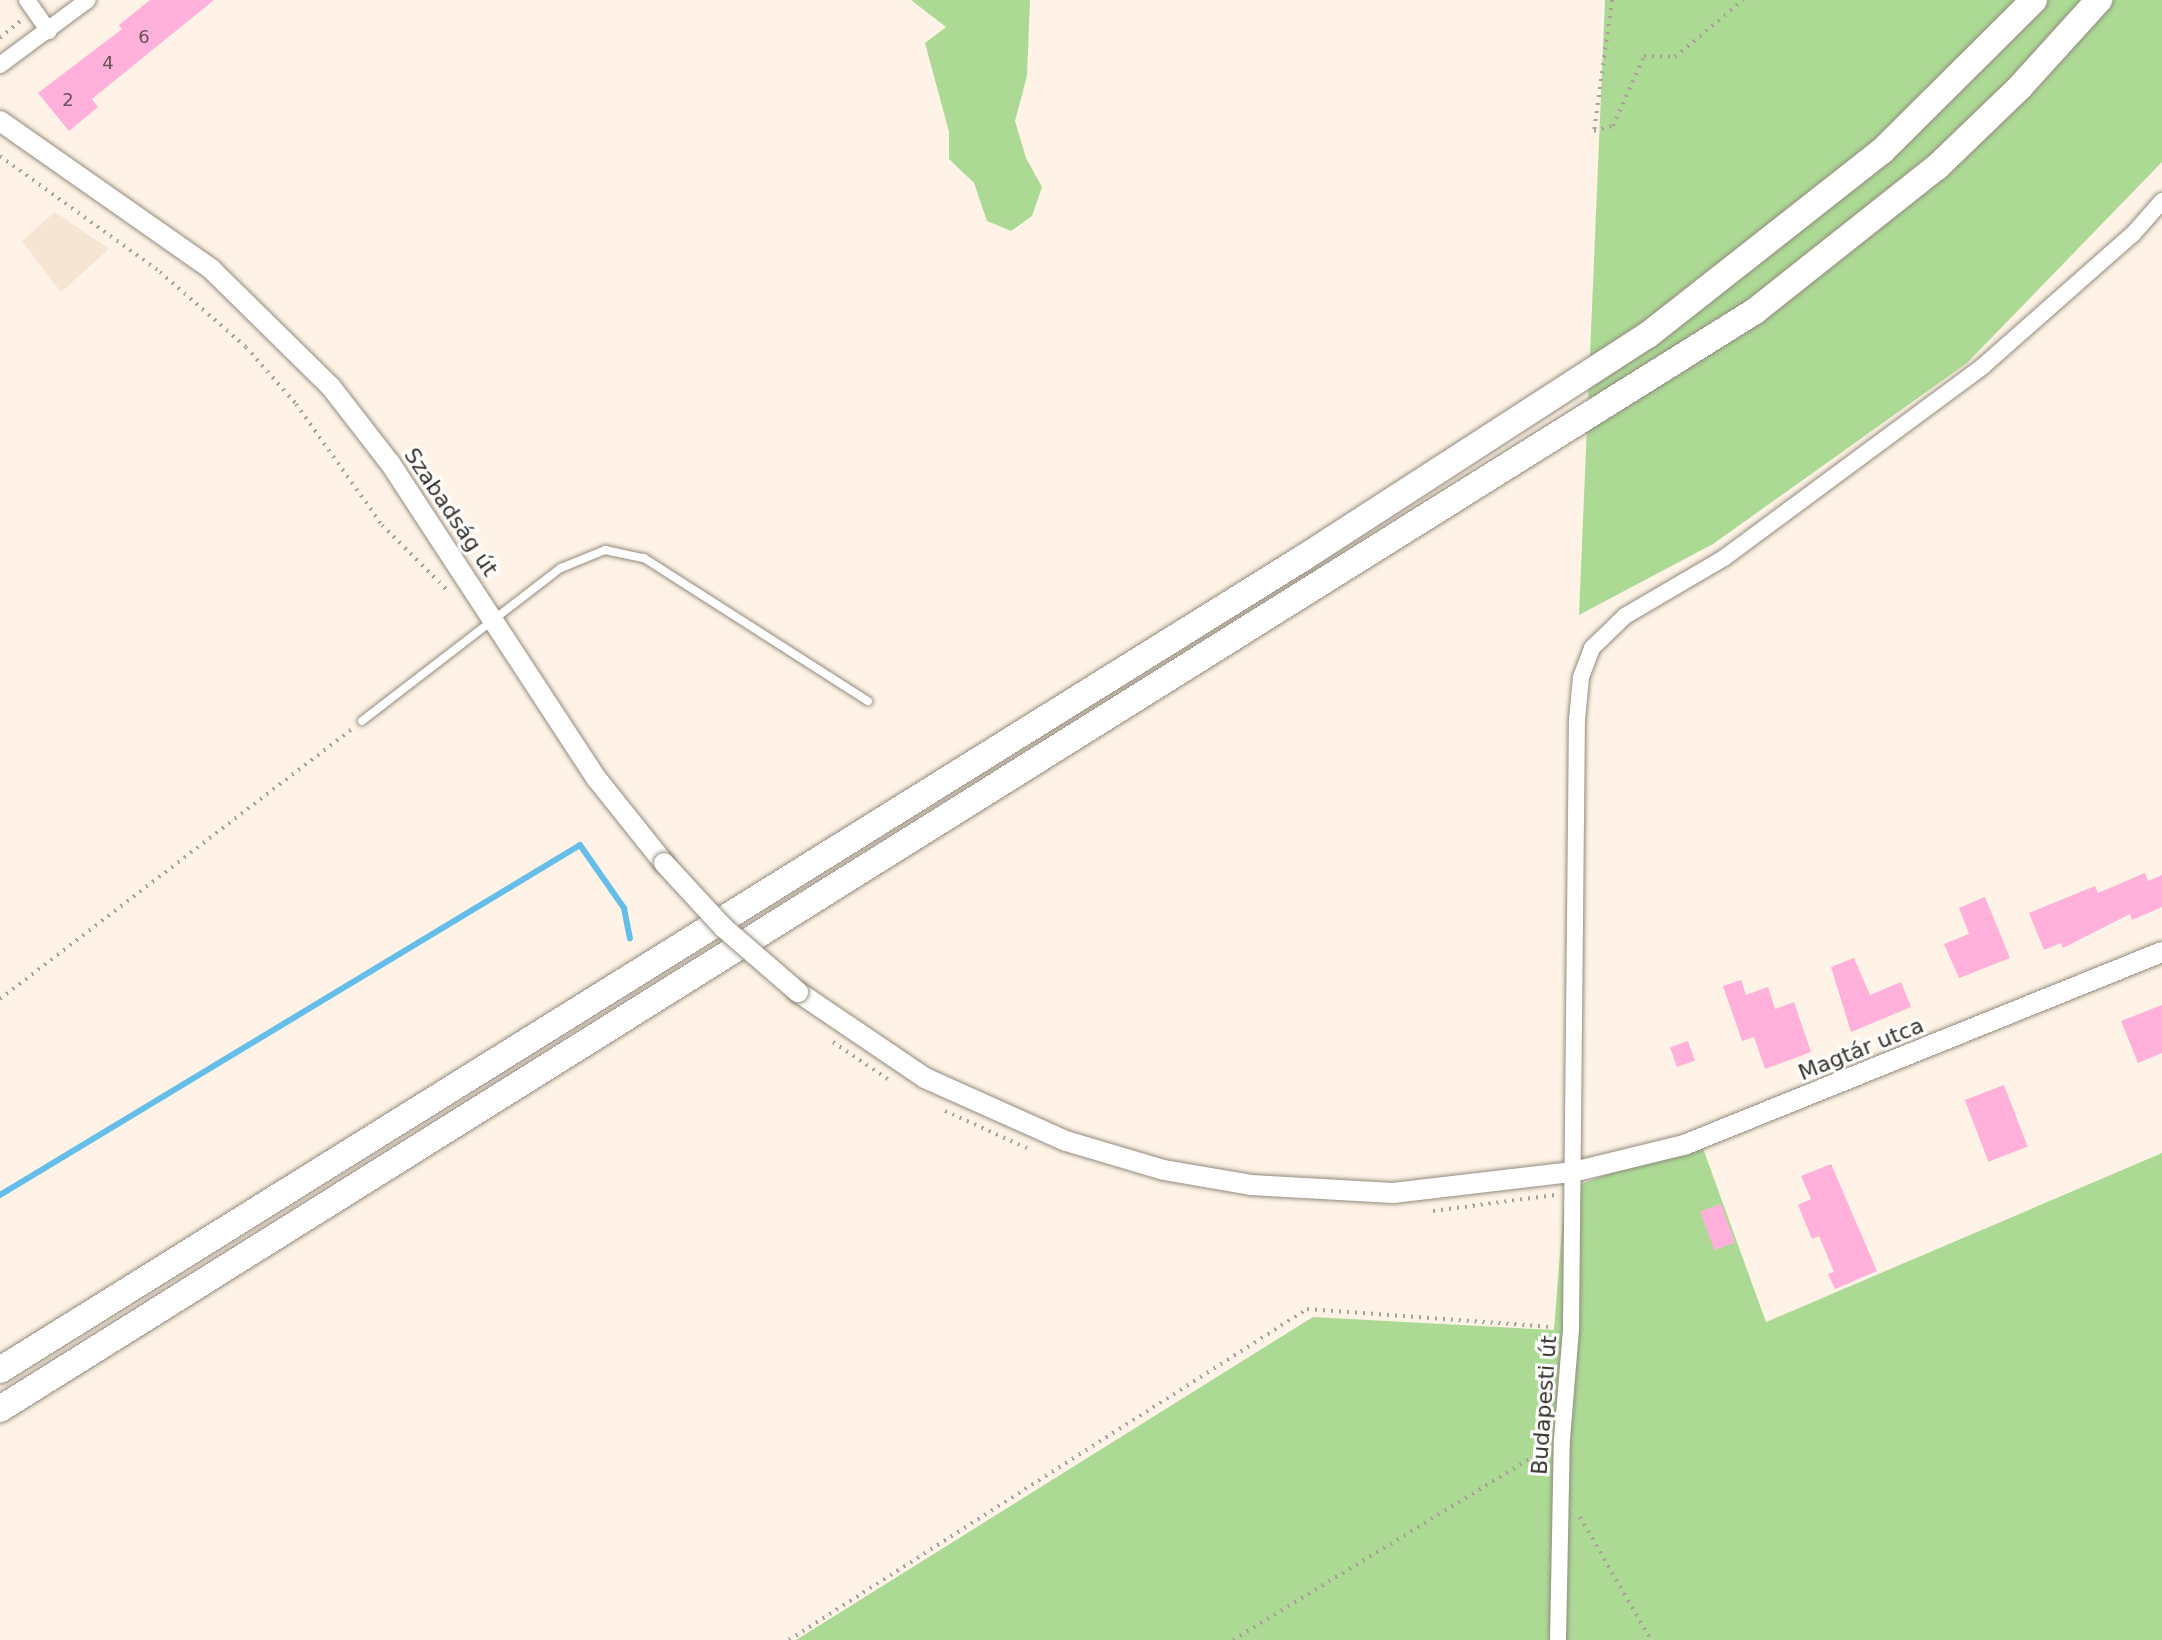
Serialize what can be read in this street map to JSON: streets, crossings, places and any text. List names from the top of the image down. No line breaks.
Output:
{"streets":{"street":["Szabadság út","Magtár utca","Budapesti út"]},"crossings":[["Szabadság út","Magtár utca"],["Magtár utca","Budapesti út"]],"house_numbers":["6","4","2"]}
